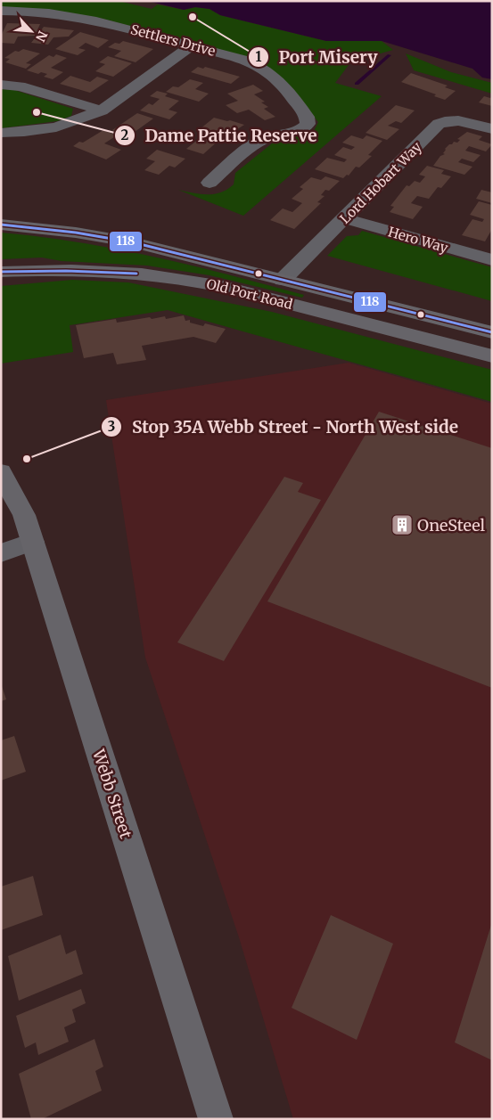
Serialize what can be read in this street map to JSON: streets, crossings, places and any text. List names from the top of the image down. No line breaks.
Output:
{"streets":{"main road":["Old Port Road","Webb Street"],"street":["Settlers Drive","Lord Hobart Way","Hero Way"]},"crossings":[["Lord Hobart Way","Hero Way"],["Lord Hobart Way","Old Port Road"]],"places":{"other":["Port Misery","Dame Pattie Reserve","Stop 35A Webb Street - North West side"],"building":["OneSteel"]},"lines":["transit line 118"],"north":"bottom right"}
